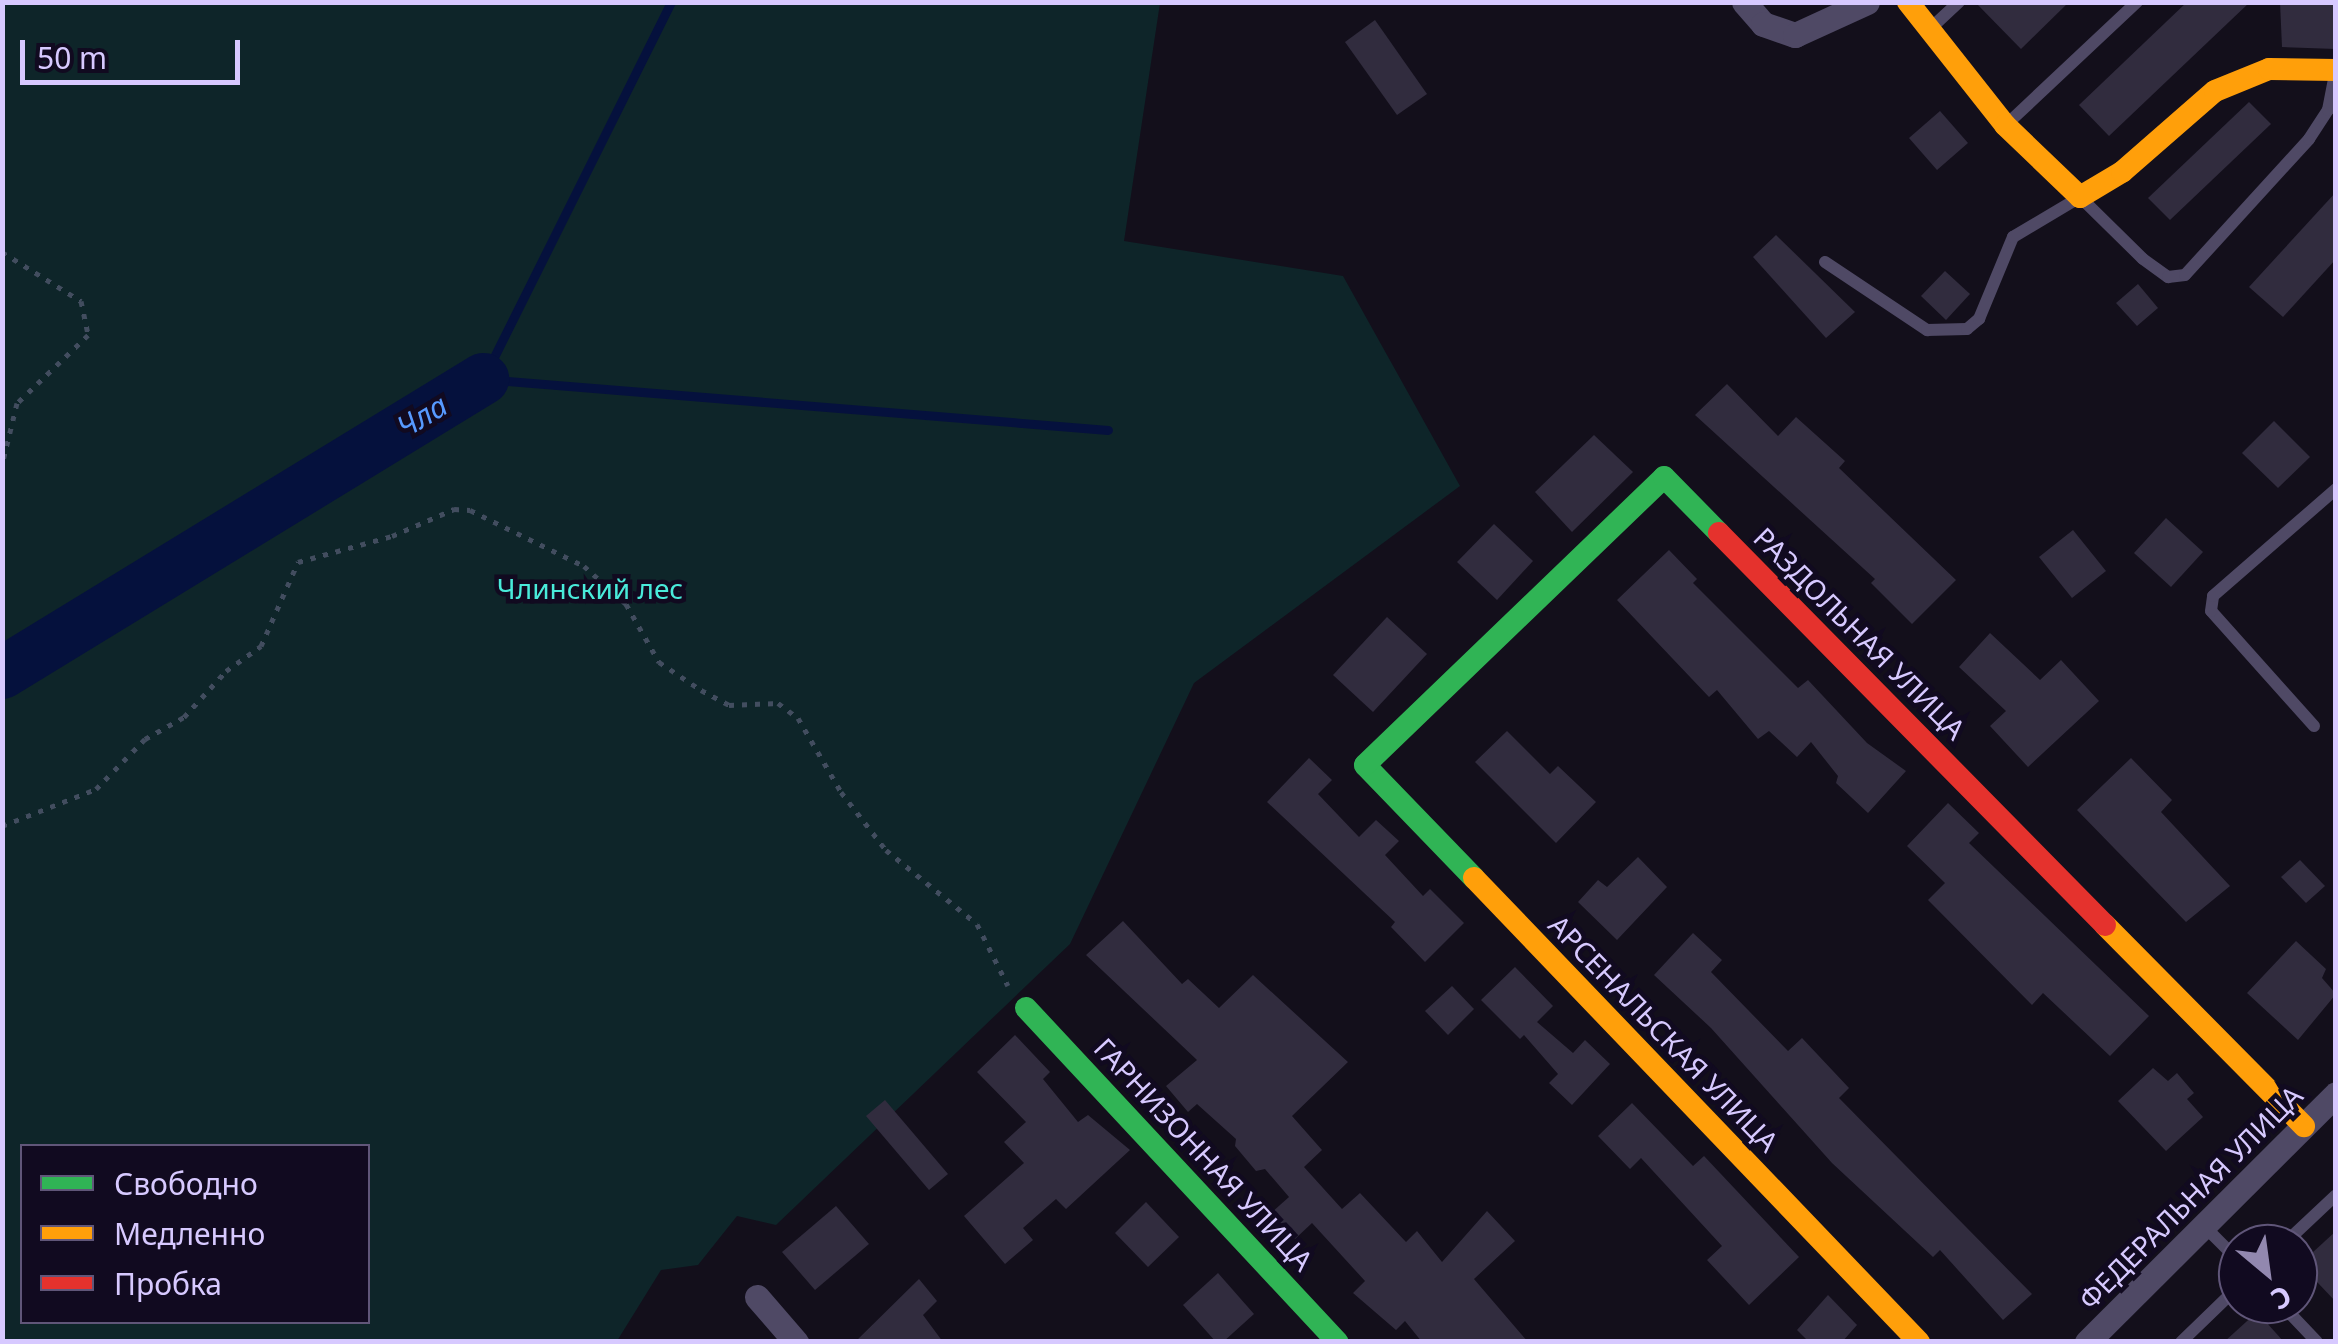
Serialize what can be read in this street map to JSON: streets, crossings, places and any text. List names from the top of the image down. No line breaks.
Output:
{"streets":{"street":["РАЗДОЛЬНАЯ УЛИЦА","АРСЕНАЛЬСКАЯ УЛИЦА","ГАРНИЗОННАЯ УЛИЦА","ФЕДЕРАЛЬНАЯ УЛИЦА"]},"crossings":[["РАЗДОЛЬНАЯ УЛИЦА","АРСЕНАЛЬСКАЯ УЛИЦА"],["РАЗДОЛЬНАЯ УЛИЦА","ФЕДЕРАЛЬНАЯ УЛИЦА"]],"water":["Чла"],"parks":["Члинский лес"],"legend":["Свободно","Медленно","Пробка"],"scale_bar":"50 m","north":"bottom right"}
